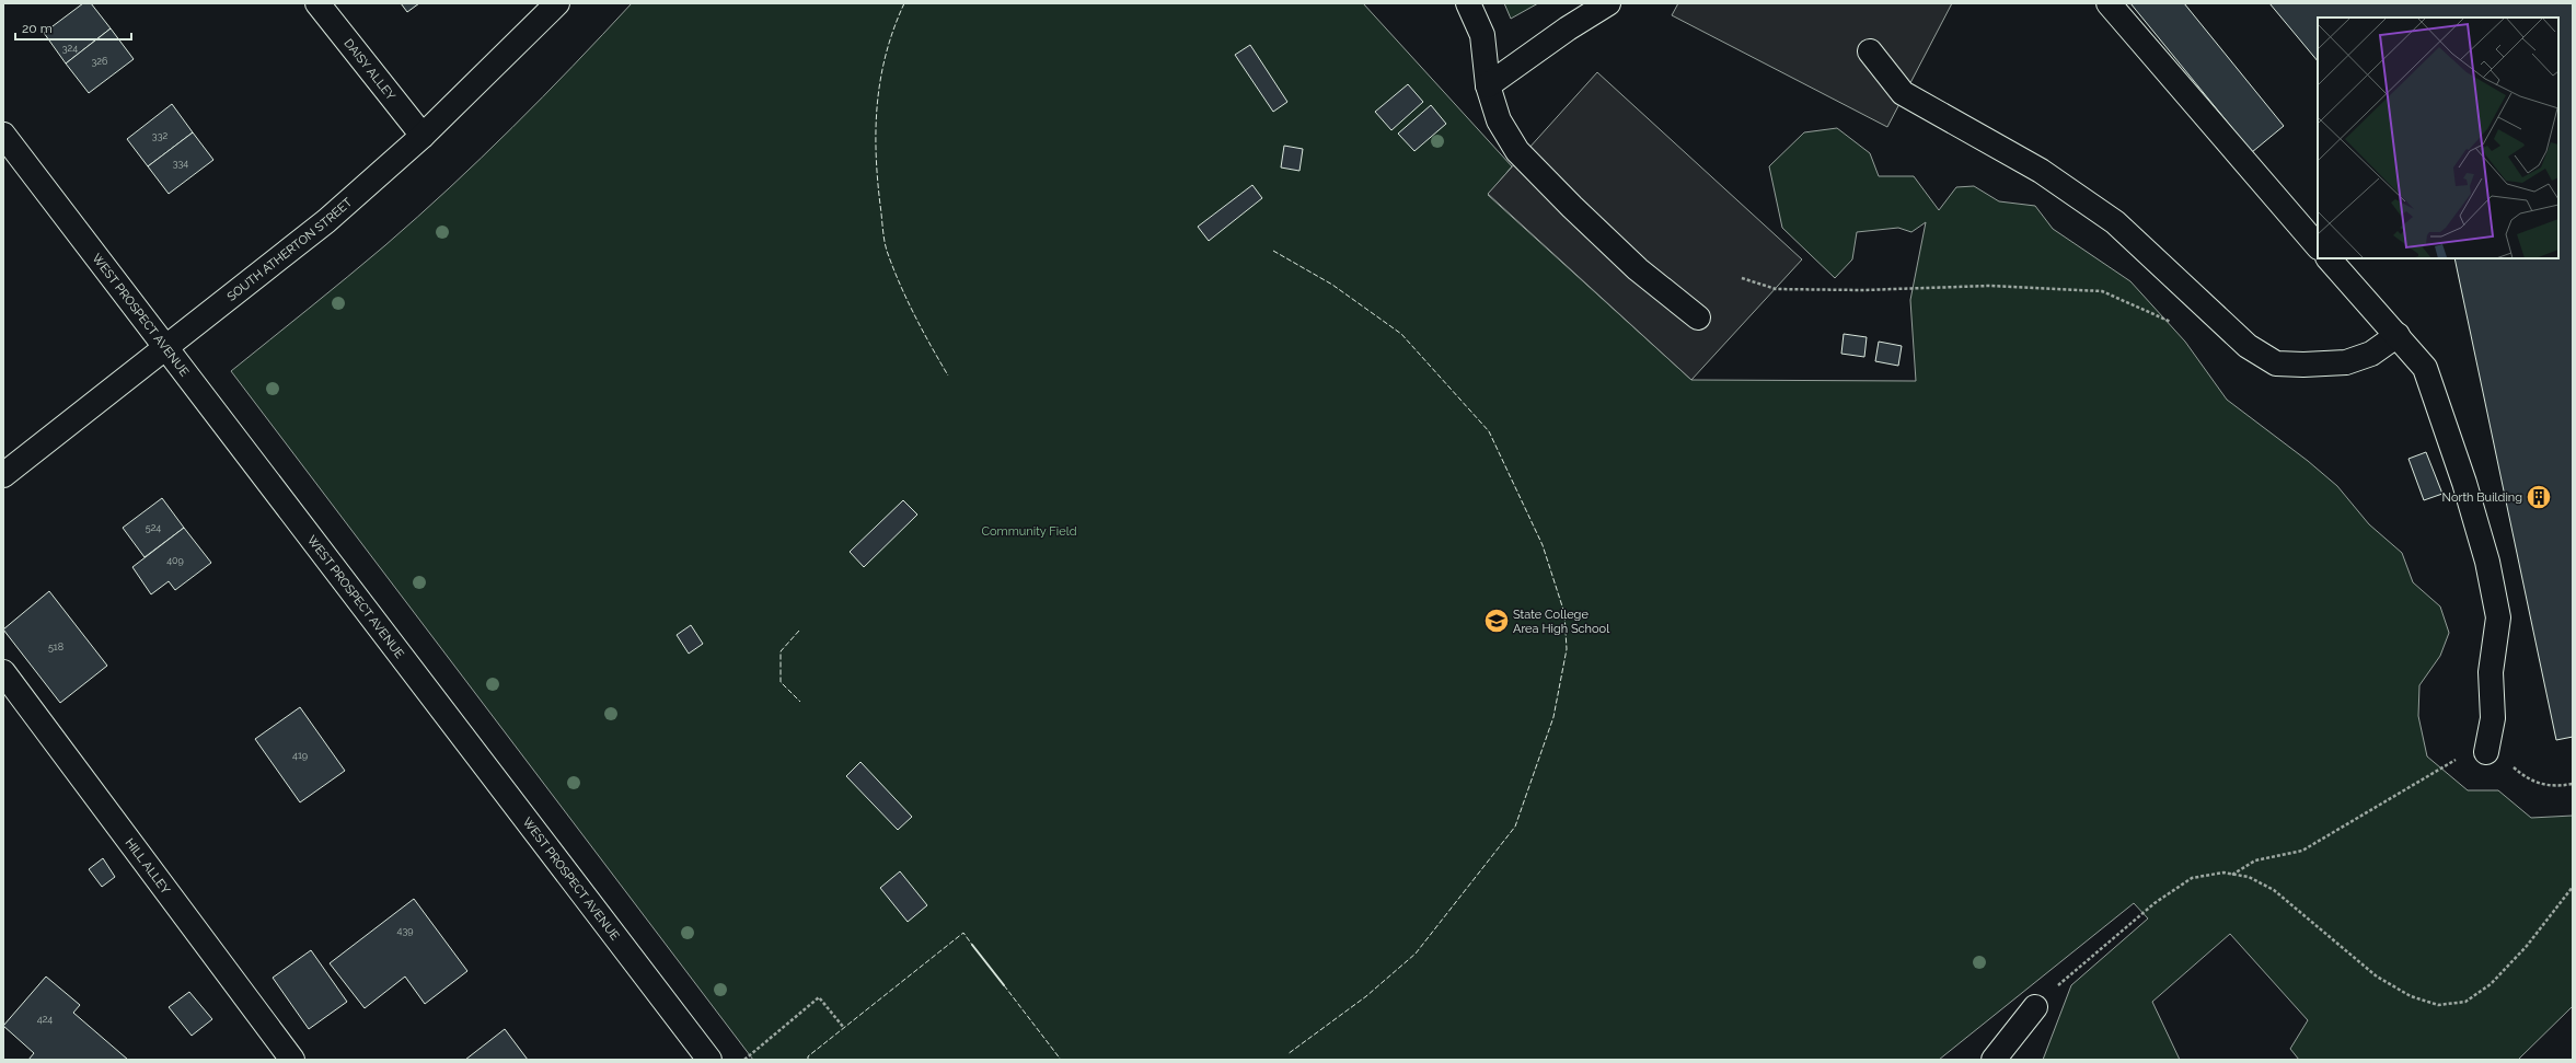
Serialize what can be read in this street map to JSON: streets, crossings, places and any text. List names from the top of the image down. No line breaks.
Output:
{"streets":{"street":["DAISY ALLEY","SOUTH ATHERTON STREET","WEST PROSPECT AVENUE","HILL ALLEY"]},"crossings":[["DAISY ALLEY","SOUTH ATHERTON STREET"],["SOUTH ATHERTON STREET","WEST PROSPECT AVENUE"]],"parks":["Community Field"],"places":{"building":["North Building"],"school or university":["State College Area High School"]},"house_numbers":["324","326","332","334","524","409","518","419","439","424"],"scale_bar":"20 m"}
